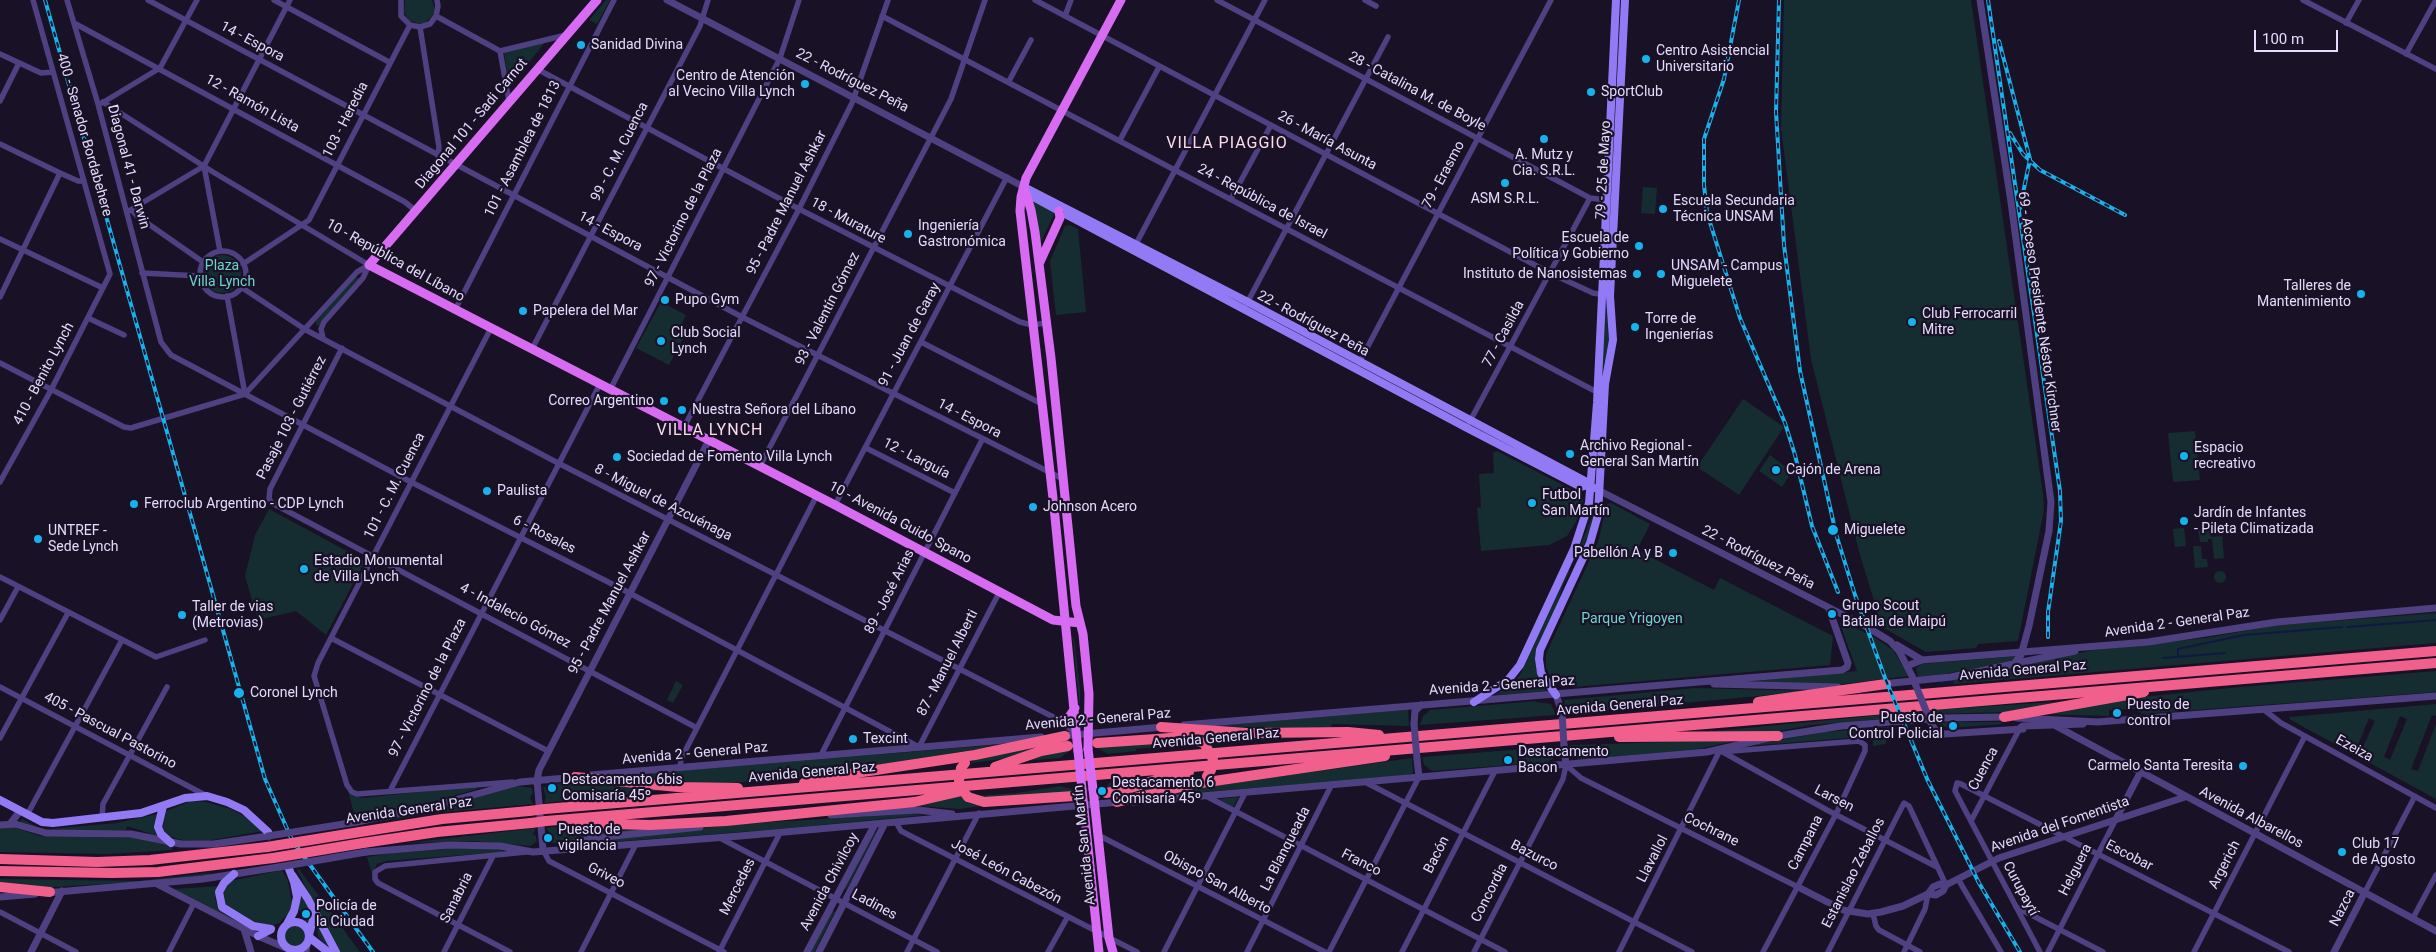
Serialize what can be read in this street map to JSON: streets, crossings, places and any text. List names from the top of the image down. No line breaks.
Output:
{"streets":{"highway":["Avenida General Paz"],"main road":["22 - Rodríguez Peña","Diagonal 101 - Sadi Carnot","79 - 25 de Mayo","10 - República del Líbano","10 - Avenida Guido Spano","Avenida San Martín"],"street":["14 - Espora","28 - Catalina M. de Boyle","12 - Ramón Lista","103 - Heredia","400 - Senador Bordabehere","26 - María Asunta","101 - Asamblea de 1813","99 - C. M. Cuenca","Diagonal 41 - Darwin","79 - Erasmo","24 - República de Israel","95 - Padre Manuel Ashkar","97 - Victorino de la Plaza","18 - Murature","93 - Valentín Gómez","69 - Acceso Presidente Néstor Kirchner","77 - Casilda","91 - Juan de Garay","410 - Benito Lynch","Pasaje 103 - Gutiérrez","12 - Larguía","101 - C. M. Cuenca","8 - Miguel de Azcuénaga","6 - Rosales","89 - José Arias","4 - Indalecio Gómez","Avenida 2 - General Paz","87 - Manuel Alberti","405 - Pascual Pastorino","Ezeiza","Cuenca","Larsen","Avenida Albarellos","Avenida del Fomentista","Cochrane","Campana","La Blanqueada","Bacón","Bazurco","Escobar","Llavallol","Franco","Argerich","Helguera","José León Cabezón","Estanislao Zeballos","Griveo","Avenida Chivilcoy","Obispo San Alberto","Mercedes","Curupaytí","Concordia","Sanabria","Ladines","Nazca"]},"crossings":[["14 - Espora","103 - Heredia"],["14 - Espora","Diagonal 101 - Sadi Carnot"],["14 - Espora","101 - Asamblea de 1813"],["14 - Espora","99 - C. M. Cuenca"],["14 - Espora","95 - Padre Manuel Ashkar"],["14 - Espora","97 - Victorino de la Plaza"],["14 - Espora","93 - Valentín Gómez"],["14 - Espora","91 - Juan de Garay"],["14 - Espora","89 - José Arias"],["14 - Espora","Avenida San Martín"],["22 - Rodríguez Peña","99 - C. M. Cuenca"],["22 - Rodríguez Peña","79 - 25 de Mayo"],["22 - Rodríguez Peña","79 - Erasmo"],["22 - Rodríguez Peña","95 - Padre Manuel Ashkar"],["22 - Rodríguez Peña","97 - Victorino de la Plaza"],["22 - Rodríguez Peña","93 - Valentín Gómez"],["22 - Rodríguez Peña","77 - Casilda"],["22 - Rodríguez Peña","91 - Juan de Garay"],["22 - Rodríguez Peña","Avenida 2 - General Paz"],["22 - Rodríguez Peña","Avenida General Paz"],["22 - Rodríguez Peña","Avenida San Martín"],["28 - Catalina M. de Boyle","79 - 25 de Mayo"],["28 - Catalina M. de Boyle","79 - Erasmo"],["28 - Catalina M. de Boyle","77 - Casilda"],["12 - Ramón Lista","103 - Heredia"],["12 - Ramón Lista","Diagonal 101 - Sadi Carnot"],["12 - Ramón Lista","Diagonal 41 - Darwin"],["103 - Heredia","10 - República del Líbano"],["Diagonal 101 - Sadi Carnot","18 - Murature"],["Diagonal 101 - Sadi Carnot","10 - República del Líbano"],["Diagonal 101 - Sadi Carnot","8 - Miguel de Azcuénaga"],["Diagonal 101 - Sadi Carnot","6 - Rosales"],["400 - Senador Bordabehere","410 - Benito Lynch"],["26 - María Asunta","79 - 25 de Mayo"],["26 - María Asunta","79 - Erasmo"],["26 - María Asunta","77 - Casilda"],["26 - María Asunta","Avenida San Martín"],["101 - Asamblea de 1813","18 - Murature"],["101 - Asamblea de 1813","10 - República del Líbano"],["99 - C. M. Cuenca","18 - Murature"],["99 - C. M. Cuenca","10 - República del Líbano"],["Diagonal 41 - Darwin","10 - República del Líbano"],["Diagonal 41 - Darwin","6 - Rosales"],["79 - 25 de Mayo","24 - República de Israel"],["79 - 25 de Mayo","Avenida 2 - General Paz"],["79 - Erasmo","24 - República de Israel"],["24 - República de Israel","95 - Padre Manuel Ashkar"],["24 - República de Israel","93 - Valentín Gómez"],["24 - República de Israel","77 - Casilda"],["24 - República de Israel","Avenida San Martín"],["95 - Padre Manuel Ashkar","18 - Murature"],["95 - Padre Manuel Ashkar","10 - República del Líbano"],["95 - Padre Manuel Ashkar","8 - Miguel de Azcuénaga"],["95 - Padre Manuel Ashkar","10 - Avenida Guido Spano"],["95 - Padre Manuel Ashkar","6 - Rosales"],["95 - Padre Manuel Ashkar","4 - Indalecio Gómez"],["95 - Padre Manuel Ashkar","Avenida 2 - General Paz"],["97 - Victorino de la Plaza","18 - Murature"],["97 - Victorino de la Plaza","10 - República del Líbano"],["97 - Victorino de la Plaza","8 - Miguel de Azcuénaga"],["97 - Victorino de la Plaza","6 - Rosales"],["97 - Victorino de la Plaza","4 - Indalecio Gómez"],["97 - Victorino de la Plaza","Avenida 2 - General Paz"],["18 - Murature","93 - Valentín Gómez"],["18 - Murature","91 - Juan de Garay"],["18 - Murature","Avenida San Martín"],["10 - República del Líbano","101 - C. M. Cuenca"],["10 - República del Líbano","10 - Avenida Guido Spano"],["93 - Valentín Gómez","10 - Avenida Guido Spano"],["69 - Acceso Presidente Néstor Kirchner","Avenida 2 - General Paz"],["69 - Acceso Presidente Néstor Kirchner","Avenida General Paz"],["91 - Juan de Garay","12 - Larguía"],["91 - Juan de Garay","10 - Avenida Guido Spano"],["Pasaje 103 - Gutiérrez","8 - Miguel de Azcuénaga"],["Pasaje 103 - Gutiérrez","6 - Rosales"],["Pasaje 103 - Gutiérrez","4 - Indalecio Gómez"],["12 - Larguía","89 - José Arias"],["101 - C. M. Cuenca","8 - Miguel de Azcuénaga"],["101 - C. M. Cuenca","6 - Rosales"],["101 - C. M. Cuenca","4 - Indalecio Gómez"],["101 - C. M. Cuenca","Avenida 2 - General Paz"],["8 - Miguel de Azcuénaga","89 - José Arias"],["8 - Miguel de Azcuénaga","Avenida 2 - General Paz"],["8 - Miguel de Azcuénaga","87 - Manuel Alberti"],["8 - Miguel de Azcuénaga","Avenida San Martín"],["10 - Avenida Guido Spano","89 - José Arias"],["10 - Avenida Guido Spano","87 - Manuel Alberti"],["10 - Avenida Guido Spano","Avenida San Martín"],["6 - Rosales","89 - José Arias"],["6 - Rosales","Avenida 2 - General Paz"],["6 - Rosales","87 - Manuel Alberti"],["89 - José Arias","Avenida 2 - General Paz"],["Avenida 2 - General Paz","87 - Manuel Alberti"],["Avenida 2 - General Paz","Avenida General Paz"],["Avenida 2 - General Paz","Avenida San Martín"],["Avenida General Paz","Ezeiza"],["Avenida General Paz","Cuenca"],["Avenida General Paz","Larsen"],["Avenida General Paz","Avenida Albarellos"],["Avenida General Paz","Cochrane"],["Avenida General Paz","Campana"],["Avenida General Paz","Avenida San Martín"],["Avenida General Paz","La Blanqueada"],["Avenida General Paz","Bacón"],["Avenida General Paz","Bazurco"],["Avenida General Paz","Llavallol"],["Avenida General Paz","Franco"],["Avenida General Paz","José León Cabezón"],["Avenida General Paz","Griveo"],["Avenida General Paz","Avenida Chivilcoy"],["Avenida General Paz","Mercedes"],["Avenida General Paz","Concordia"],["Avenida General Paz","Sanabria"],["Avenida General Paz","Ladines"],["Ezeiza","Argerich"],["Ezeiza","Nazca"],["Cuenca","Escobar"],["Cuenca","Curupaytí"],["Larsen","Campana"],["Larsen","Llavallol"],["Larsen","Estanislao Zeballos"],["Avenida Albarellos","Avenida del Fomentista"],["Avenida Albarellos","Argerich"],["Avenida Albarellos","Helguera"],["Avenida Albarellos","Nazca"],["Avenida del Fomentista","Cochrane"],["Avenida del Fomentista","Escobar"],["Avenida del Fomentista","Helguera"],["Avenida del Fomentista","Estanislao Zeballos"],["Avenida del Fomentista","Curupaytí"],["Cochrane","Campana"],["Cochrane","Llavallol"],["Cochrane","Estanislao Zeballos"],["Cochrane","Concordia"],["Avenida San Martín","José León Cabezón"],["Avenida San Martín","Obispo San Alberto"],["La Blanqueada","Franco"],["La Blanqueada","Obispo San Alberto"],["Bacón","Bazurco"],["Bacón","Franco"],["Bazurco","Llavallol"],["Bazurco","Concordia"],["Escobar","Argerich"],["Escobar","Helguera"],["Escobar","Curupaytí"],["Franco","Concordia"],["Griveo","Mercedes"],["Avenida Chivilcoy","Ladines"],["Mercedes","Ladines"]],"districts":["VILLA PIAGGIO","VILLA LYNCH"],"parks":["Plaza Villa Lynch","Parque Yrigoyen"],"places":["Sanidad Divina","Centro Asistencial Universitario","Centro de Atención al Vecino Villa Lynch","SportClub","A. Mutz y Cia. S.R.L.","ASM S.R.L.","Escuela Secundaria Técnica UNSAM","Ingeniería Gastronómica","Escuela de Política y Gobierno","Instituto de Nanosistemas","UNSAM - Campus Miguelete","Talleres de Mantenimiento","Pupo Gym","Papelera del Mar","Club Ferrocarril Mitre","Torre de Ingenierías","Club Social Lynch","Correo Argentino","Nuestra Señora del Líbano","Archivo Regional - General San Martín","Espacio recreativo","Sociedad de Fomento Villa Lynch","Cajón de Arena","Paulista","Futbol San Martín","Ferroclub Argentino - CDP Lynch","Johnson Acero","Jardín de Infantes - Pileta Climatizada","Miguelete","UNTREF - Sede Lynch","Pabellón A y B","Estadio Monumental de Villa Lynch","Grupo Scout Batalla de Maipú","Taller de vias (Metrovias)","Coronel Lynch","Puesto de control","Puesto de Control Policial","Texcint","Destacamento Bacon","Carmelo Santa Teresita","Destacamento 6bis Comisaría 45º","Destacamento 6 Comisaría 45º","Puesto de vigilancia","Club 17 de Agosto","Policía de la Ciudad"],"scale_bar":"100 m"}
